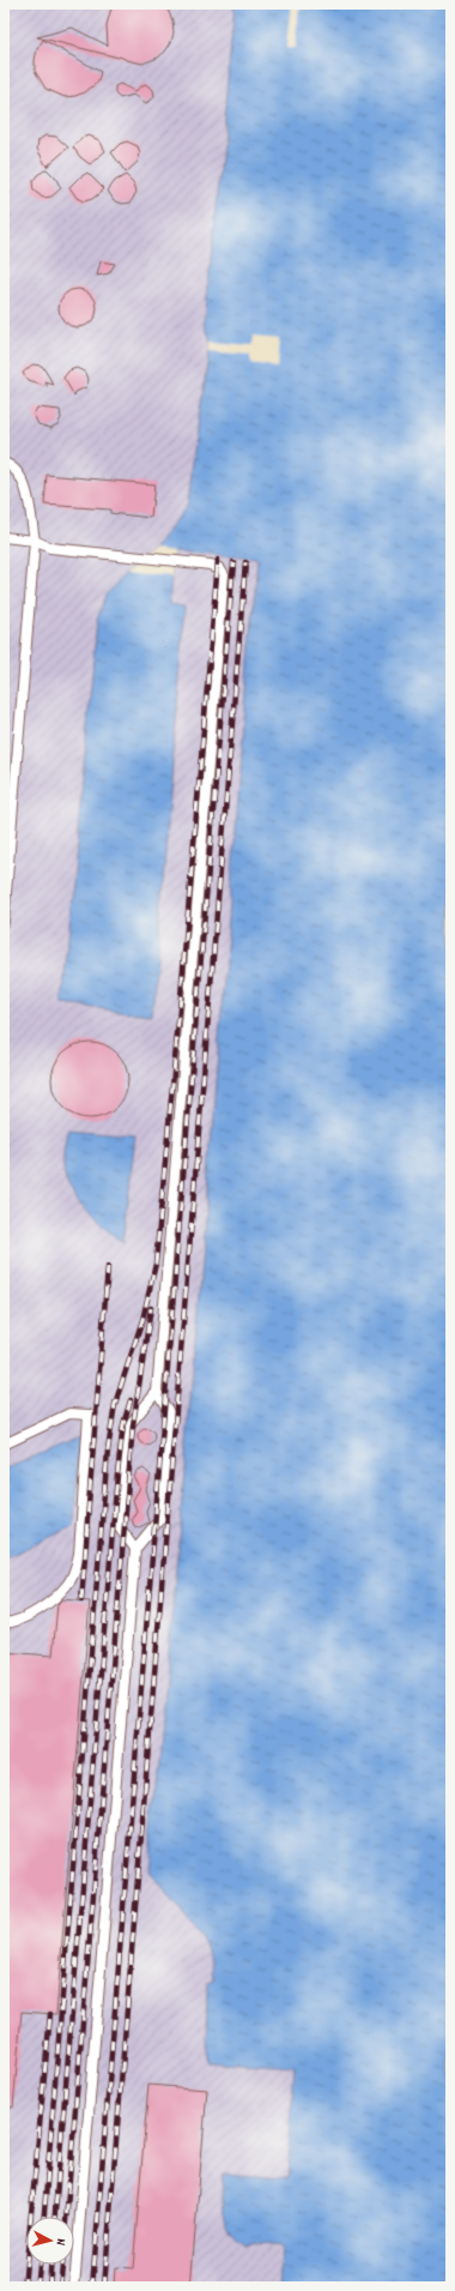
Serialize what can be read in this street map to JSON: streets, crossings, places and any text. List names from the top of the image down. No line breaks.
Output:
{"north":"right"}
